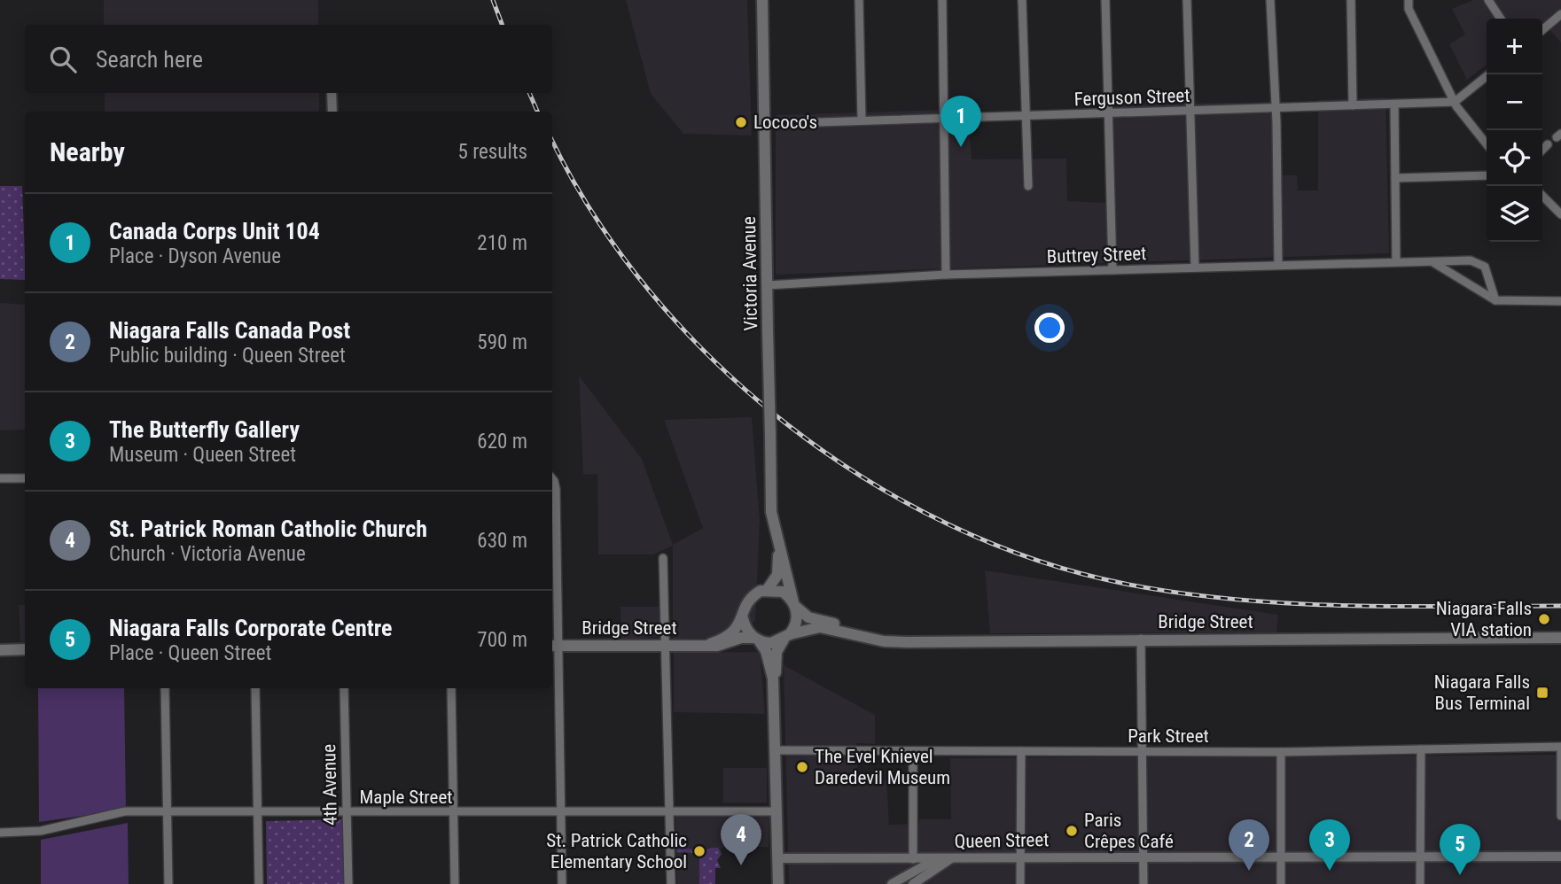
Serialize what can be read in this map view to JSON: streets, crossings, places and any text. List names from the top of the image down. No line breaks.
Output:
{"streets":{"main road":["Victoria Avenue","Bridge Street"],"street":["Ferguson Street","Buttrey Street","Park Street","4th Avenue","Maple Street","Queen Street"]},"crossings":[["Ferguson Street","Victoria Avenue"],["Buttrey Street","Victoria Avenue"],["Victoria Avenue","Bridge Street"],["4th Avenue","Maple Street"]],"places":{"other":["Lococo's","Niagara Falls VIA station","The Evel Knievel Daredevil Museum","Paris Crêpes Café","St. Patrick Catholic Elementary School"],"transit":["Niagara Falls Bus Terminal"]},"page":{"map_buttons":["+","−"],"search":"Search here","pins":["1","4","2","3","5"],"heading":["Nearby","5 results"],"list":[{"mark":"1","name":"Canada Corps Unit 104","note":"Place · Dyson Avenue","value":"210 m"},{"mark":"2","name":"Niagara Falls Canada Post","note":"Public building · Queen Street","value":"590 m"},{"mark":"3","name":"The Butterfly Gallery","note":"Museum · Queen Street","value":"620 m"},{"mark":"4","name":"St. Patrick Roman Catholic Church","note":"Church · Victoria Avenue","value":"630 m"},{"mark":"5","name":"Niagara Falls Corporate Centre","note":"Place · Queen Street","value":"700 m"}]}}
